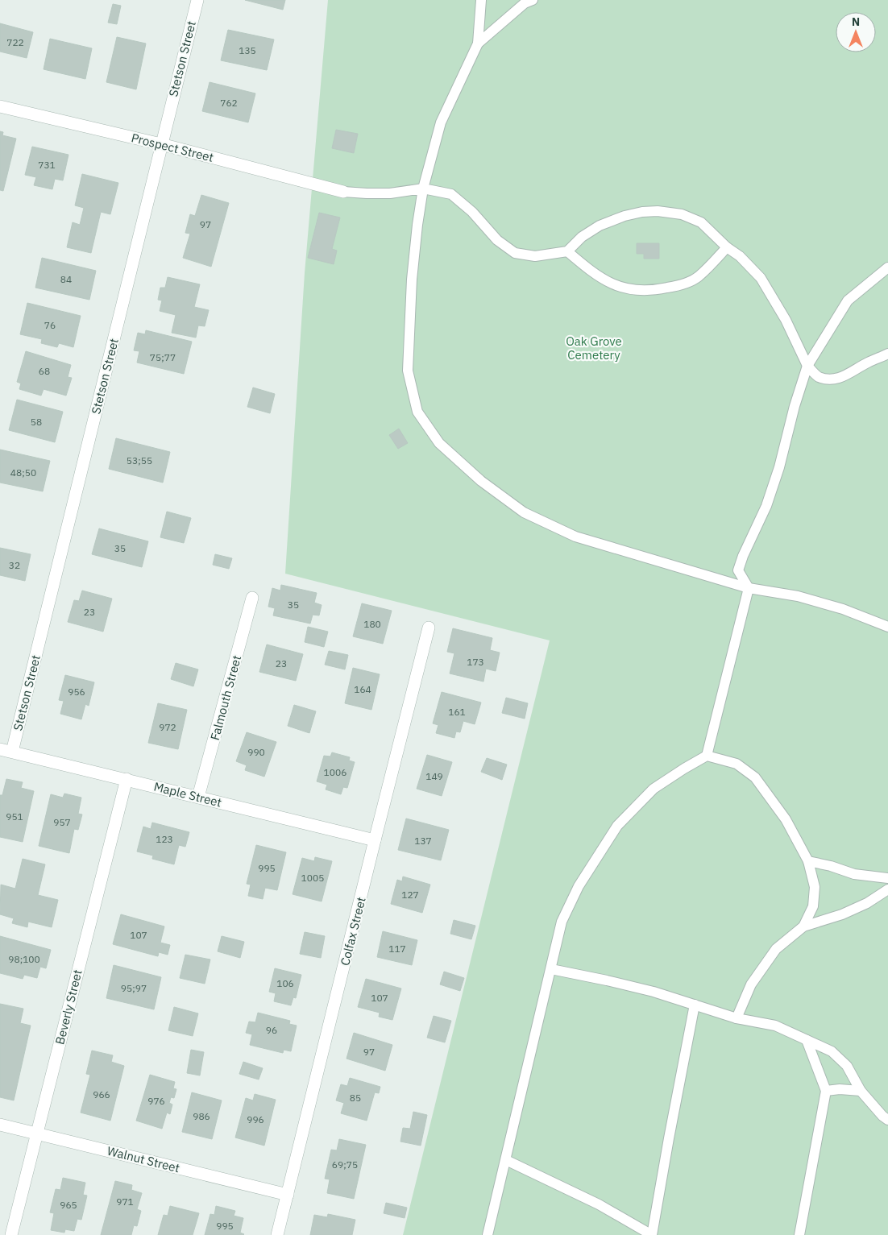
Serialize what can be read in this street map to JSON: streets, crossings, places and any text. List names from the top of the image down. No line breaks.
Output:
{"streets":{"street":["Stetson Street","Prospect Street","Falmouth Street","Maple Street","Colfax Street","Beverly Street","Walnut Street"]},"crossings":[["Stetson Street","Prospect Street"],["Stetson Street","Maple Street"],["Falmouth Street","Maple Street"],["Maple Street","Colfax Street"],["Maple Street","Beverly Street"],["Colfax Street","Walnut Street"],["Beverly Street","Walnut Street"]],"parks":["Oak Grove Cemetery"],"house_numbers":["722","135","762","731","97","84","76","75;77","68","58","53;55","48;50","35","32","35","23","180","173","23","164","956","161","972","990","1006","149","951","957","123","137","995","1005","127","107","117","98;100","106","95;97","107","96","97","966","85","976","986","996","69;75","971","965","995"],"north":"top"}
